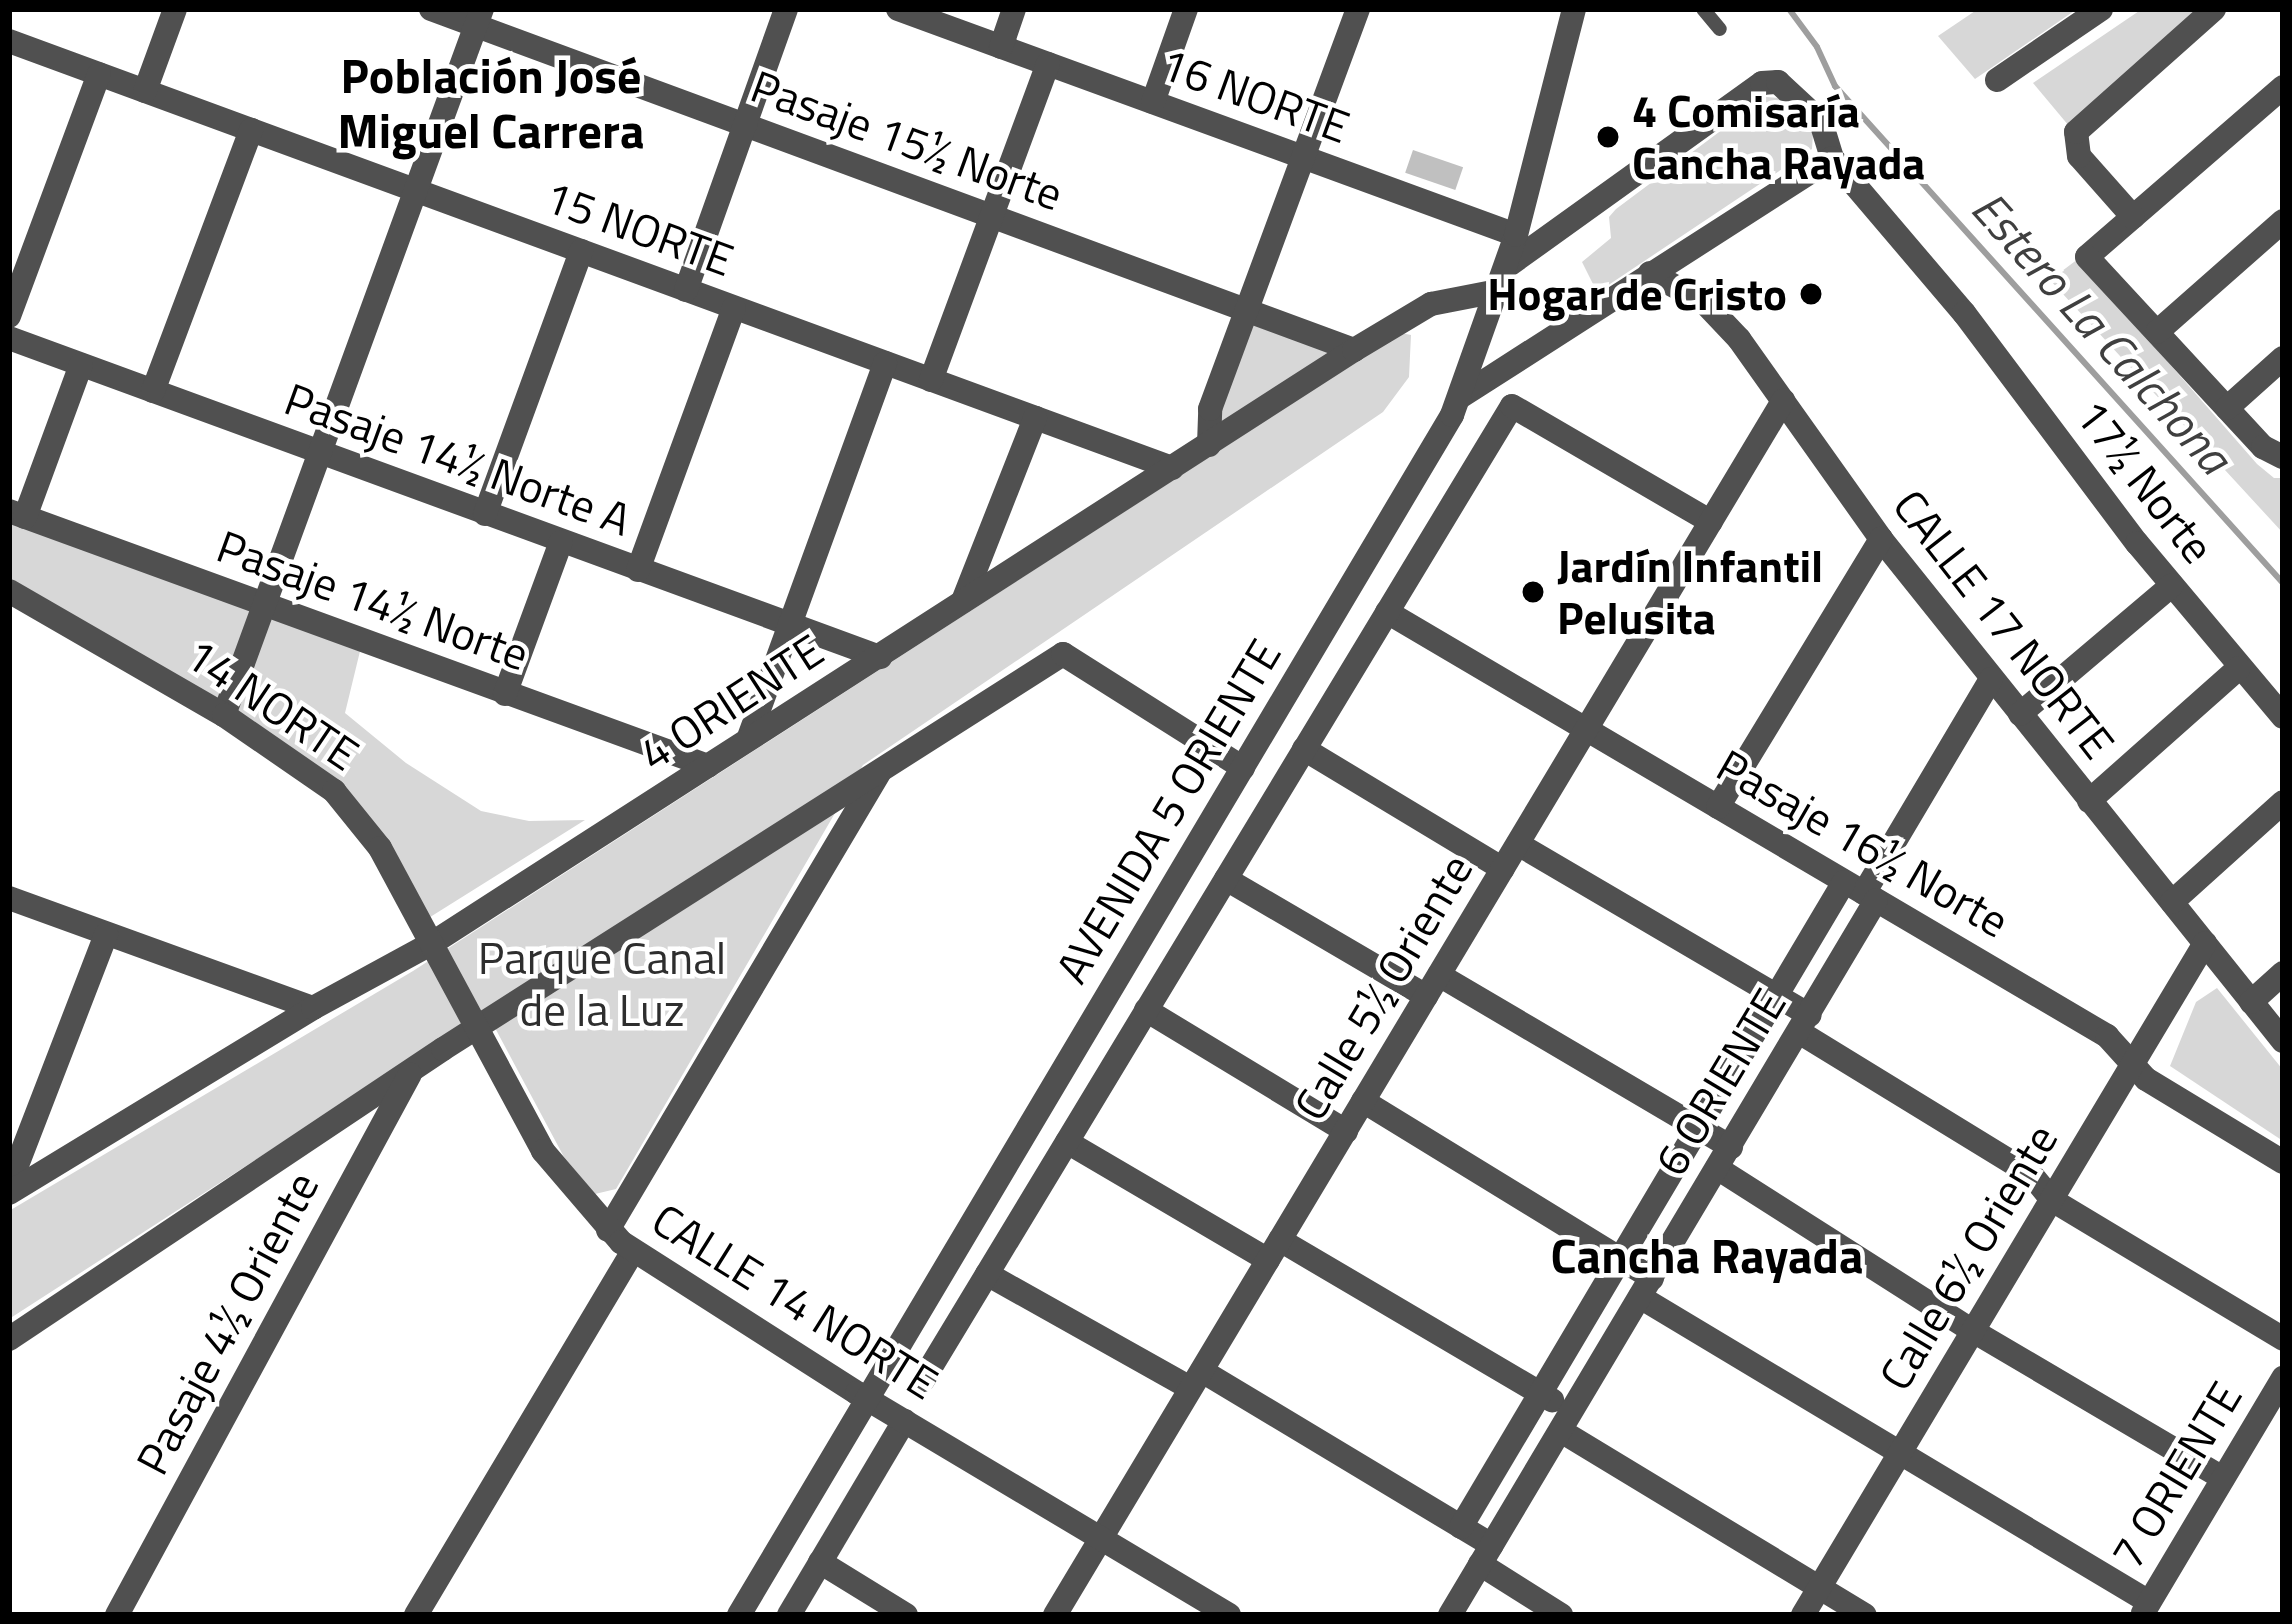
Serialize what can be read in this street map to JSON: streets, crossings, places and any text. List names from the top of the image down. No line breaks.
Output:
{"streets":{"street":["16 NORTE","Pasaje 15½ Norte","15 NORTE","Pasaje 14½ Norte A","17½ Norte","Pasaje 14½ Norte","CALLE 17 NORTE","4 ORIENTE","14 NORTE","AVENIDA 5 ORIENTE","Pasaje 16½ Norte","Calle 5½ Oriente","6 ORIENTE","Calle 6½ Oriente","CALLE 14 NORTE","Pasaje 4½ Oriente","7 ORIENTE"]},"crossings":[["16 NORTE","AVENIDA 5 ORIENTE"],["Pasaje 15½ Norte","4 ORIENTE"],["15 NORTE","4 ORIENTE"],["Pasaje 14½ Norte A","4 ORIENTE"],["17½ Norte","4 ORIENTE"],["17½ Norte","AVENIDA 5 ORIENTE"],["Pasaje 14½ Norte","4 ORIENTE"],["CALLE 17 NORTE","Calle 5½ Oriente"],["CALLE 17 NORTE","6 ORIENTE"],["CALLE 17 NORTE","Calle 6½ Oriente"],["4 ORIENTE","14 NORTE"],["4 ORIENTE","AVENIDA 5 ORIENTE"],["4 ORIENTE","CALLE 14 NORTE"],["14 NORTE","CALLE 14 NORTE"],["AVENIDA 5 ORIENTE","CALLE 14 NORTE"],["Pasaje 16½ Norte","Calle 5½ Oriente"],["Pasaje 16½ Norte","6 ORIENTE"],["Pasaje 16½ Norte","Calle 6½ Oriente"],["Calle 5½ Oriente","CALLE 14 NORTE"]],"districts":["Población José Miguel Carrera","Cancha Rayada"],"water":["Estero La Calchona"],"parks":["Parque Canal de la Luz"],"places":["4 Comisaría Cancha Rayada","Hogar de Cristo","Jardín Infantil Pelusita"]}
